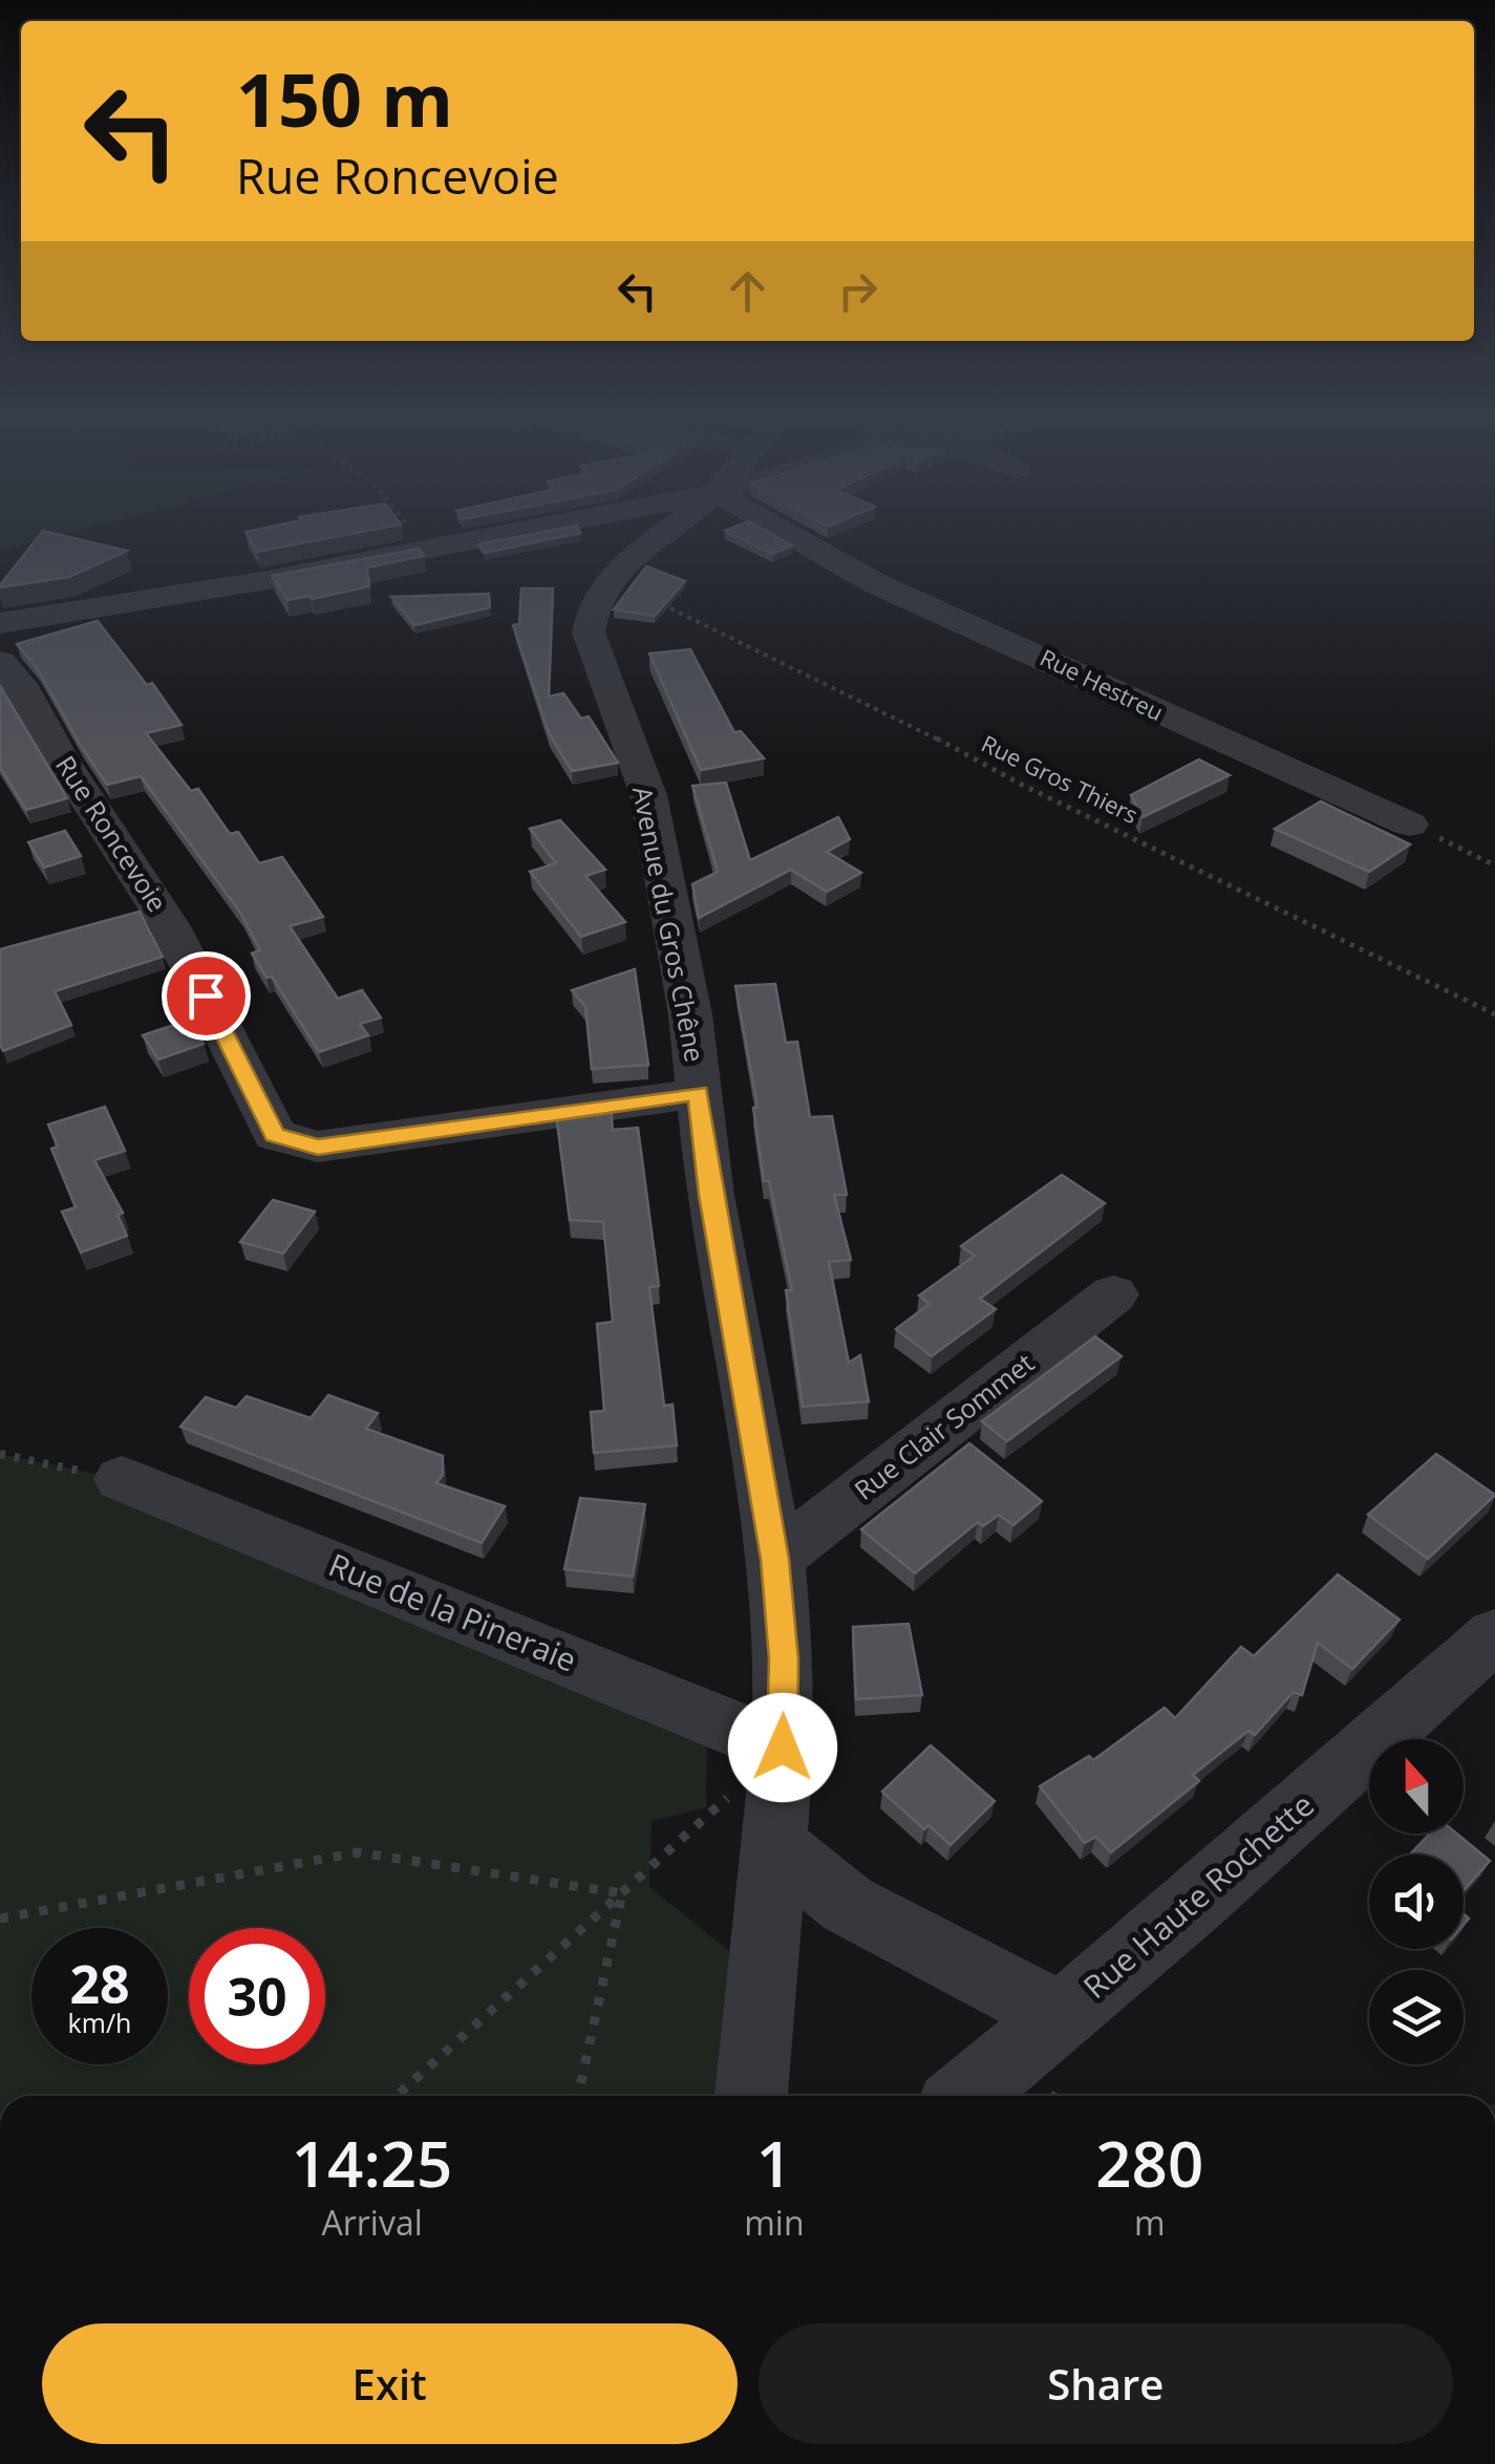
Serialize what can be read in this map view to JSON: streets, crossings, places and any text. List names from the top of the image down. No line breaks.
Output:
{"streets":{"street":["Rue Hestreu","Rue Roncevoie","Avenue du Gros Chêne","Rue Clair Sommet","Rue de la Pineraie","Rue Haute Rochette"],"path":["Rue Gros Thiers"]},"crossings":[["Rue Gros Thiers","Avenue du Gros Chêne"],["Rue Roncevoie","Avenue du Gros Chêne"],["Avenue du Gros Chêne","Rue Clair Sommet"],["Avenue du Gros Chêne","Rue de la Pineraie"],["Avenue du Gros Chêne","Rue Haute Rochette"]],"north":"top","page":{"turn":["150 m","Rue Roncevoie"],"speed":"28 km/h","limit":"30","eta":["14:25","Arrival","1","min","280","m"],"buttons":["Exit","Share"]}}
